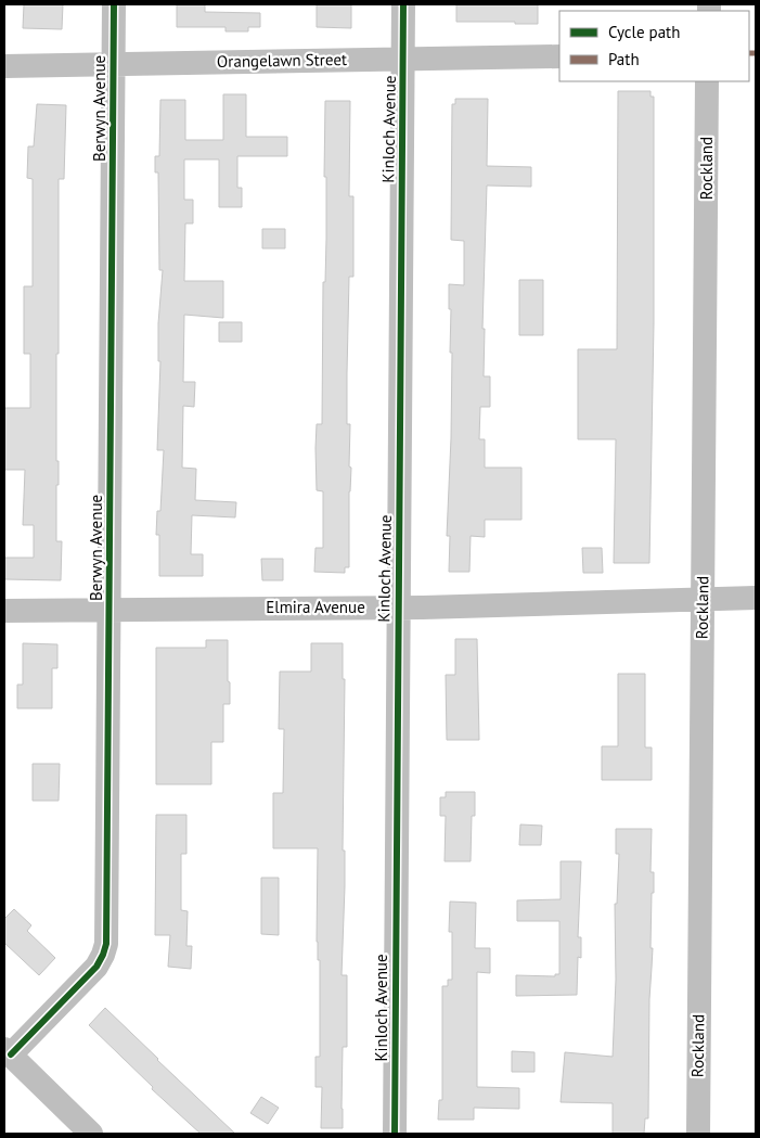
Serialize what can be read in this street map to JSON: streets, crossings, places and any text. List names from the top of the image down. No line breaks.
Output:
{"streets":{"street":["Orangelawn Street","Berwyn Avenue","Kinloch Avenue","Rockland","Elmira Avenue"]},"crossings":[["Orangelawn Street","Berwyn Avenue"],["Orangelawn Street","Kinloch Avenue"],["Berwyn Avenue","Elmira Avenue"],["Kinloch Avenue","Elmira Avenue"],["Rockland","Elmira Avenue"]],"legend":["Cycle path","Path"]}
